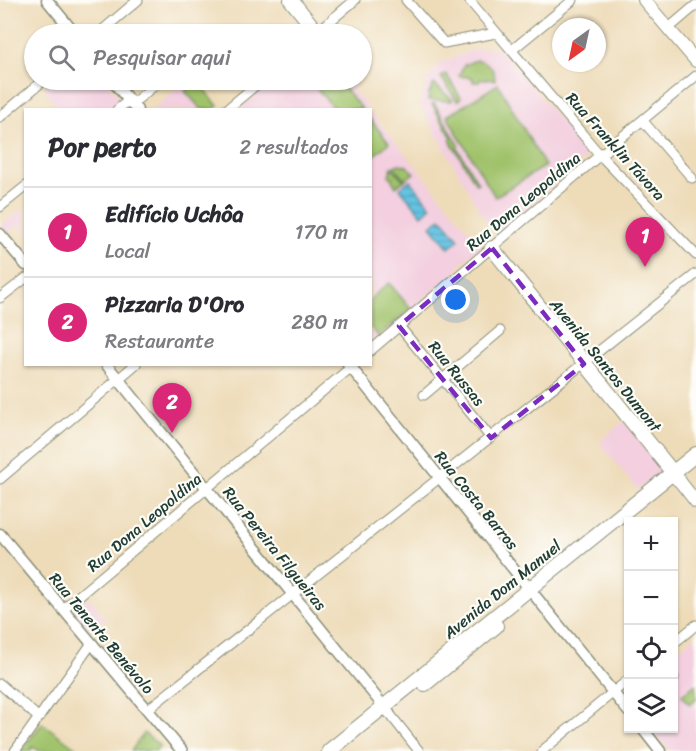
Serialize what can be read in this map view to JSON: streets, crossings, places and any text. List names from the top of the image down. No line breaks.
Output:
{"streets":{"main road":["Avenida Santos Dumont","Avenida Dom Manuel"],"street":["Rua Franklin Távora","Rua Dona Leopoldina","Rua Russas","Rua Costa Barros","Rua Pereira Filgueiras","Rua Tenente Benévolo"]},"crossings":[["Rua Franklin Távora","Rua Dona Leopoldina"],["Rua Dona Leopoldina","Avenida Santos Dumont"],["Rua Dona Leopoldina","Rua Russas"],["Rua Dona Leopoldina","Rua Costa Barros"],["Rua Dona Leopoldina","Rua Pereira Filgueiras"],["Rua Dona Leopoldina","Rua Tenente Benévolo"],["Avenida Santos Dumont","Avenida Dom Manuel"],["Rua Costa Barros","Avenida Dom Manuel"],["Rua Pereira Filgueiras","Avenida Dom Manuel"]],"north":"bottom left","page":{"search":"Pesquisar aqui","heading":["Por perto","2 resultados"],"list":[{"mark":"1","name":"Edifício Uchôa","note":"Local","value":"170 m"},{"mark":"2","name":"Pizzaria D'Oro","note":"Restaurante","value":"280 m"}],"pins":["1","2"],"map_buttons":["+","−"]}}
